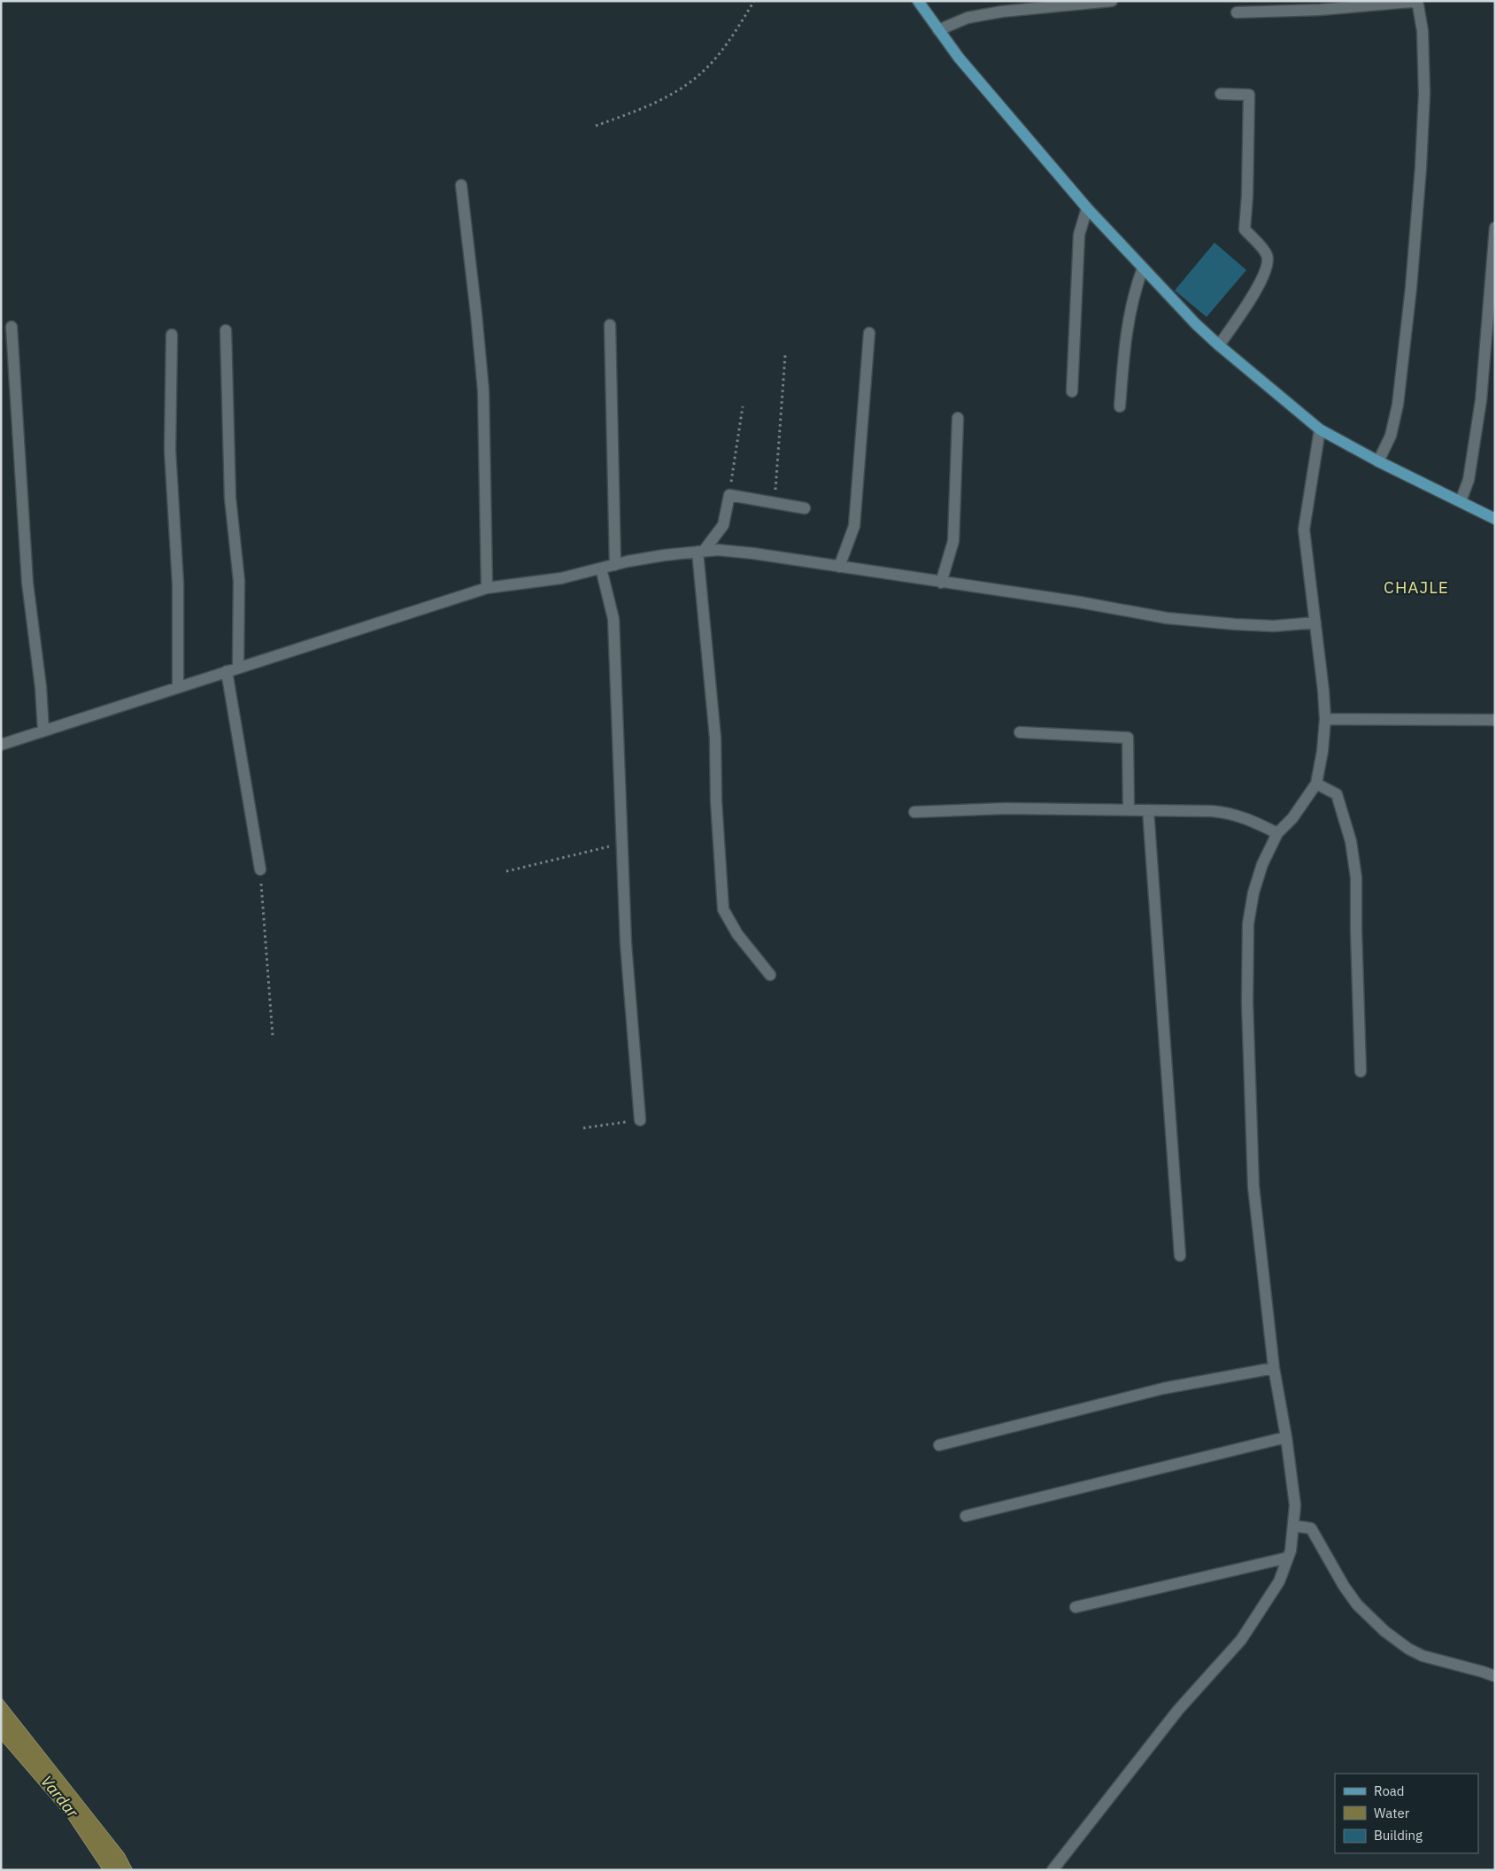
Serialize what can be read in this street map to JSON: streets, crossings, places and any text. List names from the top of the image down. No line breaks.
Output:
{"districts":["CHAJLE"],"water":["Vardar"],"legend":["Road","Water","Building"]}
